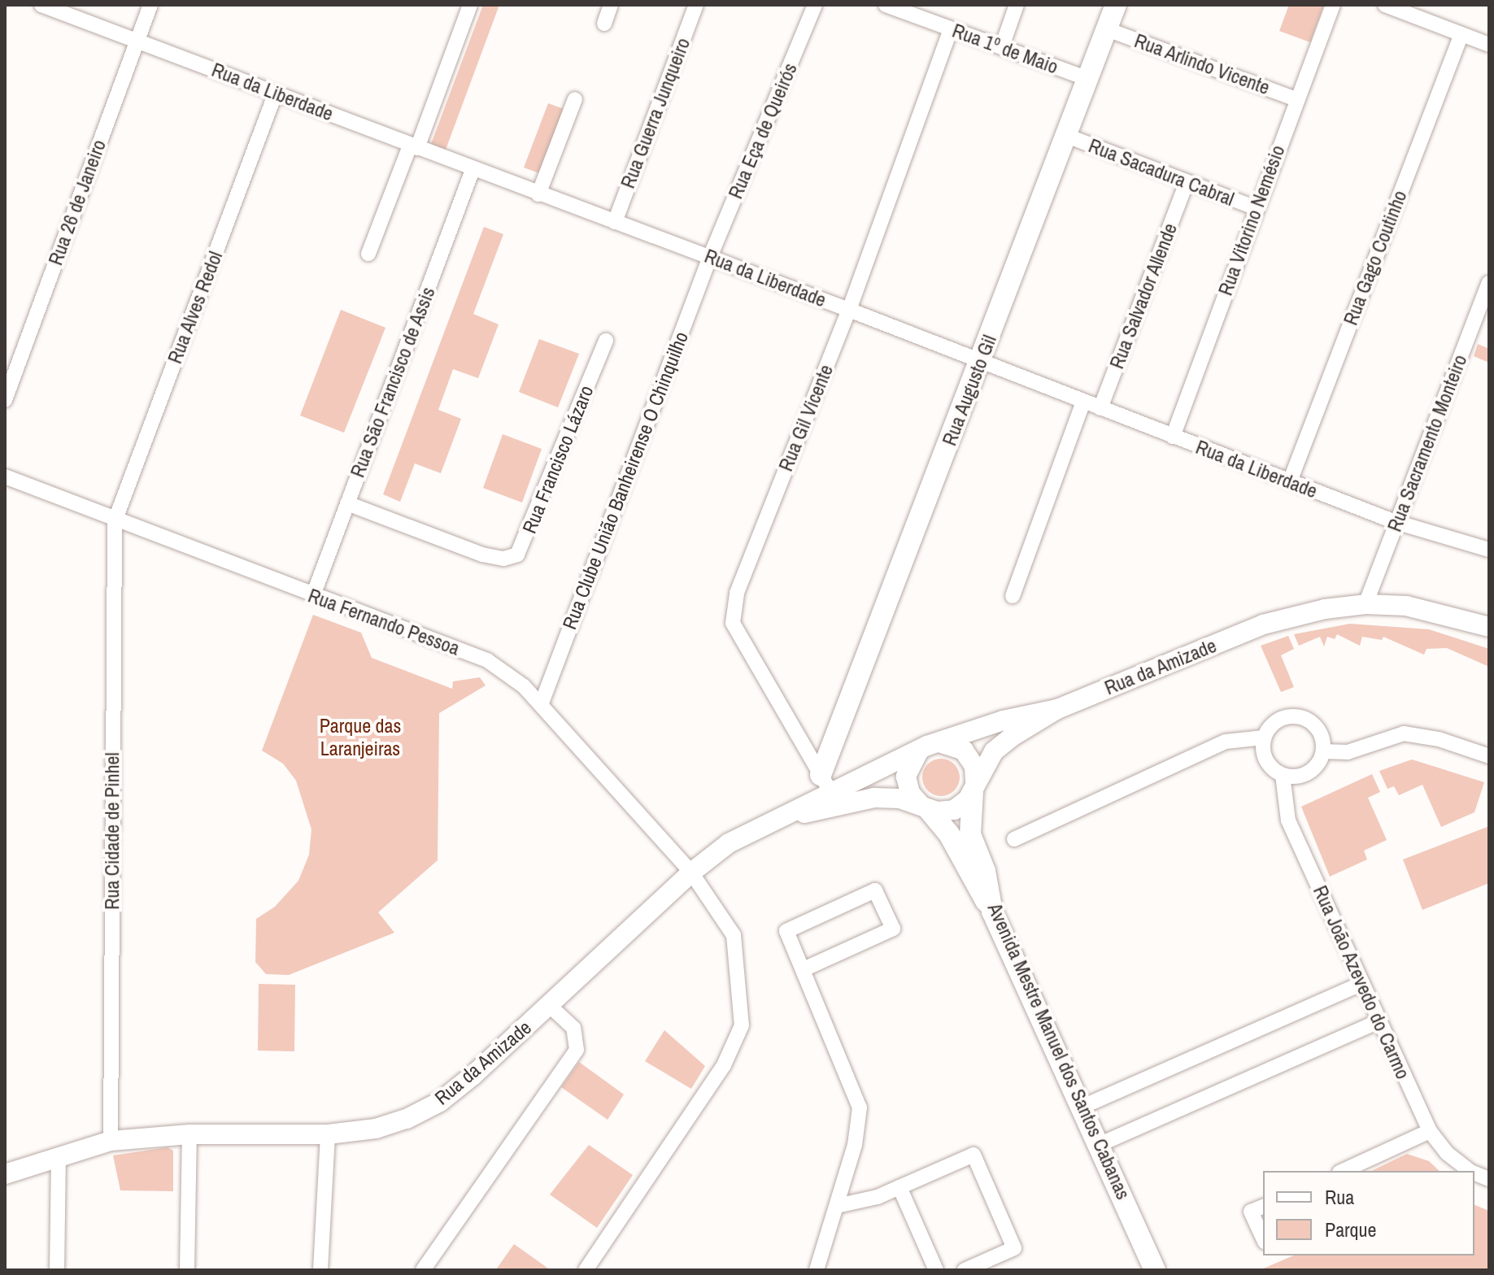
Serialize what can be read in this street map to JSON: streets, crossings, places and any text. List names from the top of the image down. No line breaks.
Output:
{"streets":{"main road":["Rua Augusto Gil","Avenida Mestre Manuel dos Santos Cabanas"],"street":["Rua 1º de Maio","Rua Arlindo Vicente","Rua da Liberdade","Rua Guerra Junqueiro","Rua Eça de Queirós","Rua Sacadura Cabral","Rua 26 de Janeiro","Rua Vitorino Nemésio","Rua Gago Coutinho","Rua Salvador Allende","Rua Alves Redol","Rua São Francisco de Assis","Rua Gil Vicente","Rua Sacramento Monteiro","Rua Francisco Lázaro","Rua Clube União Banheirense O Chinquilho","Rua Fernando Pessoa","Rua da Amizade","Rua Cidade de Pinhel","Rua João Azevedo do Carmo"]},"crossings":[["Rua 1º de Maio","Rua Augusto Gil"],["Rua 1º de Maio","Rua Gil Vicente"],["Rua Arlindo Vicente","Rua Vitorino Nemésio"],["Rua Arlindo Vicente","Rua Augusto Gil"],["Rua da Liberdade","Rua Guerra Junqueiro"],["Rua da Liberdade","Rua Eça de Queirós"],["Rua da Liberdade","Rua 26 de Janeiro"],["Rua da Liberdade","Rua Vitorino Nemésio"],["Rua da Liberdade","Rua Gago Coutinho"],["Rua da Liberdade","Rua Salvador Allende"],["Rua da Liberdade","Rua Alves Redol"],["Rua da Liberdade","Rua São Francisco de Assis"],["Rua da Liberdade","Rua Augusto Gil"],["Rua da Liberdade","Rua Gil Vicente"],["Rua da Liberdade","Rua Sacramento Monteiro"],["Rua da Liberdade","Rua Clube União Banheirense O Chinquilho"],["Rua Eça de Queirós","Rua Clube União Banheirense O Chinquilho"],["Rua Sacadura Cabral","Rua Vitorino Nemésio"],["Rua Sacadura Cabral","Rua Salvador Allende"],["Rua Sacadura Cabral","Rua Augusto Gil"],["Rua Alves Redol","Rua Fernando Pessoa"],["Rua Alves Redol","Rua Cidade de Pinhel"],["Rua São Francisco de Assis","Rua Francisco Lázaro"],["Rua São Francisco de Assis","Rua Fernando Pessoa"],["Rua Augusto Gil","Rua Gil Vicente"],["Rua Augusto Gil","Rua da Amizade"],["Rua Gil Vicente","Rua da Amizade"],["Rua Sacramento Monteiro","Rua da Amizade"],["Rua Clube União Banheirense O Chinquilho","Rua Fernando Pessoa"],["Rua Fernando Pessoa","Rua da Amizade"],["Rua Fernando Pessoa","Rua Cidade de Pinhel"],["Rua da Amizade","Rua Cidade de Pinhel"],["Rua da Amizade","Avenida Mestre Manuel dos Santos Cabanas"]],"parks":["Parque das Laranjeiras"],"legend":["Rua","Parque"]}
